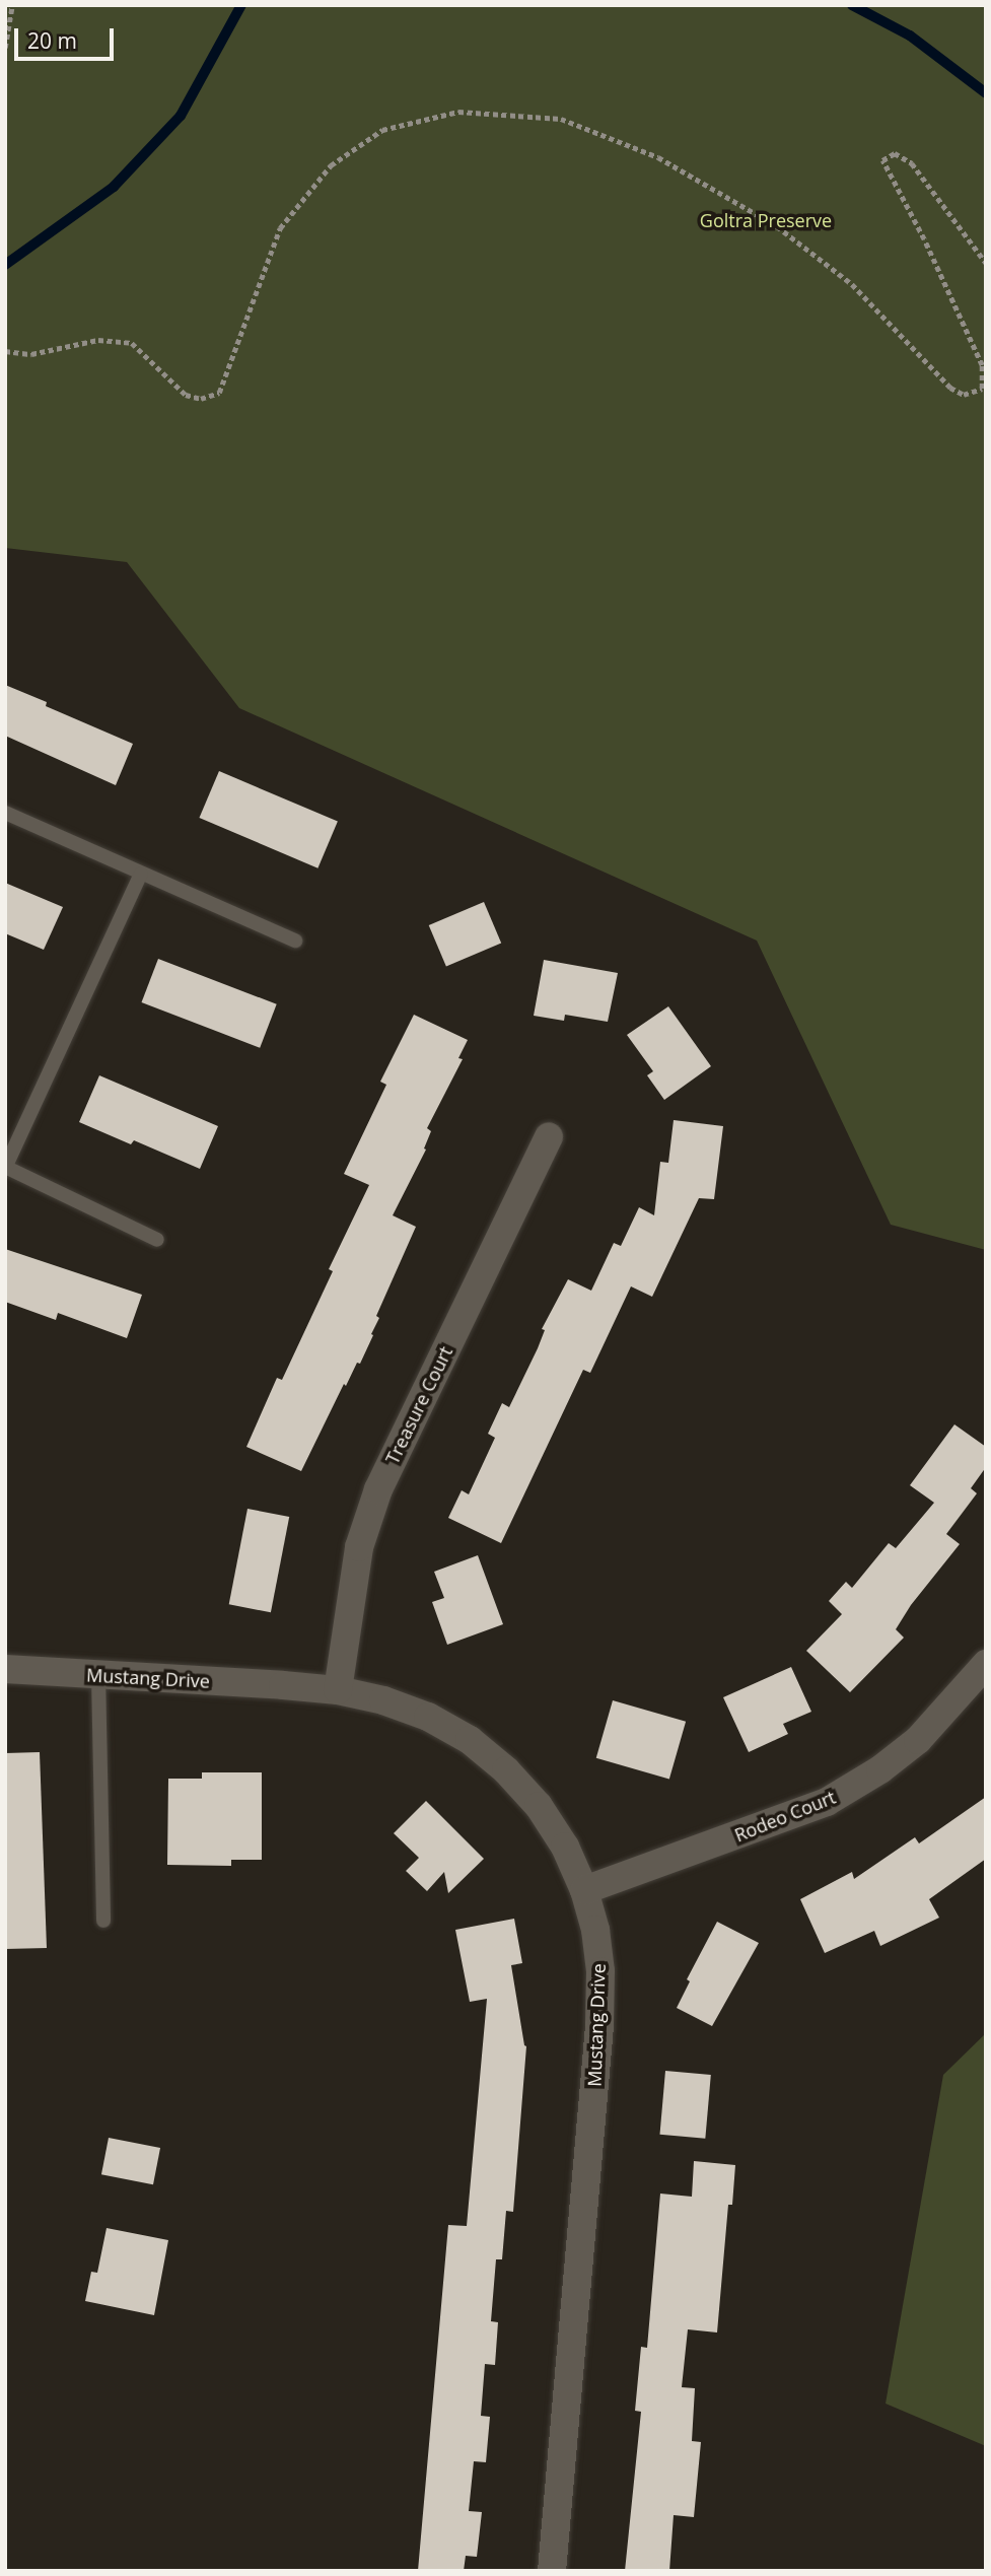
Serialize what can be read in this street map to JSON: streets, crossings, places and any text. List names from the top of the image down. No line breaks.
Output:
{"streets":{"street":["Treasure Court","Mustang Drive","Rodeo Court"]},"crossings":[["Treasure Court","Mustang Drive"],["Mustang Drive","Rodeo Court"]],"parks":["Goltra Preserve"],"scale_bar":"20 m"}
